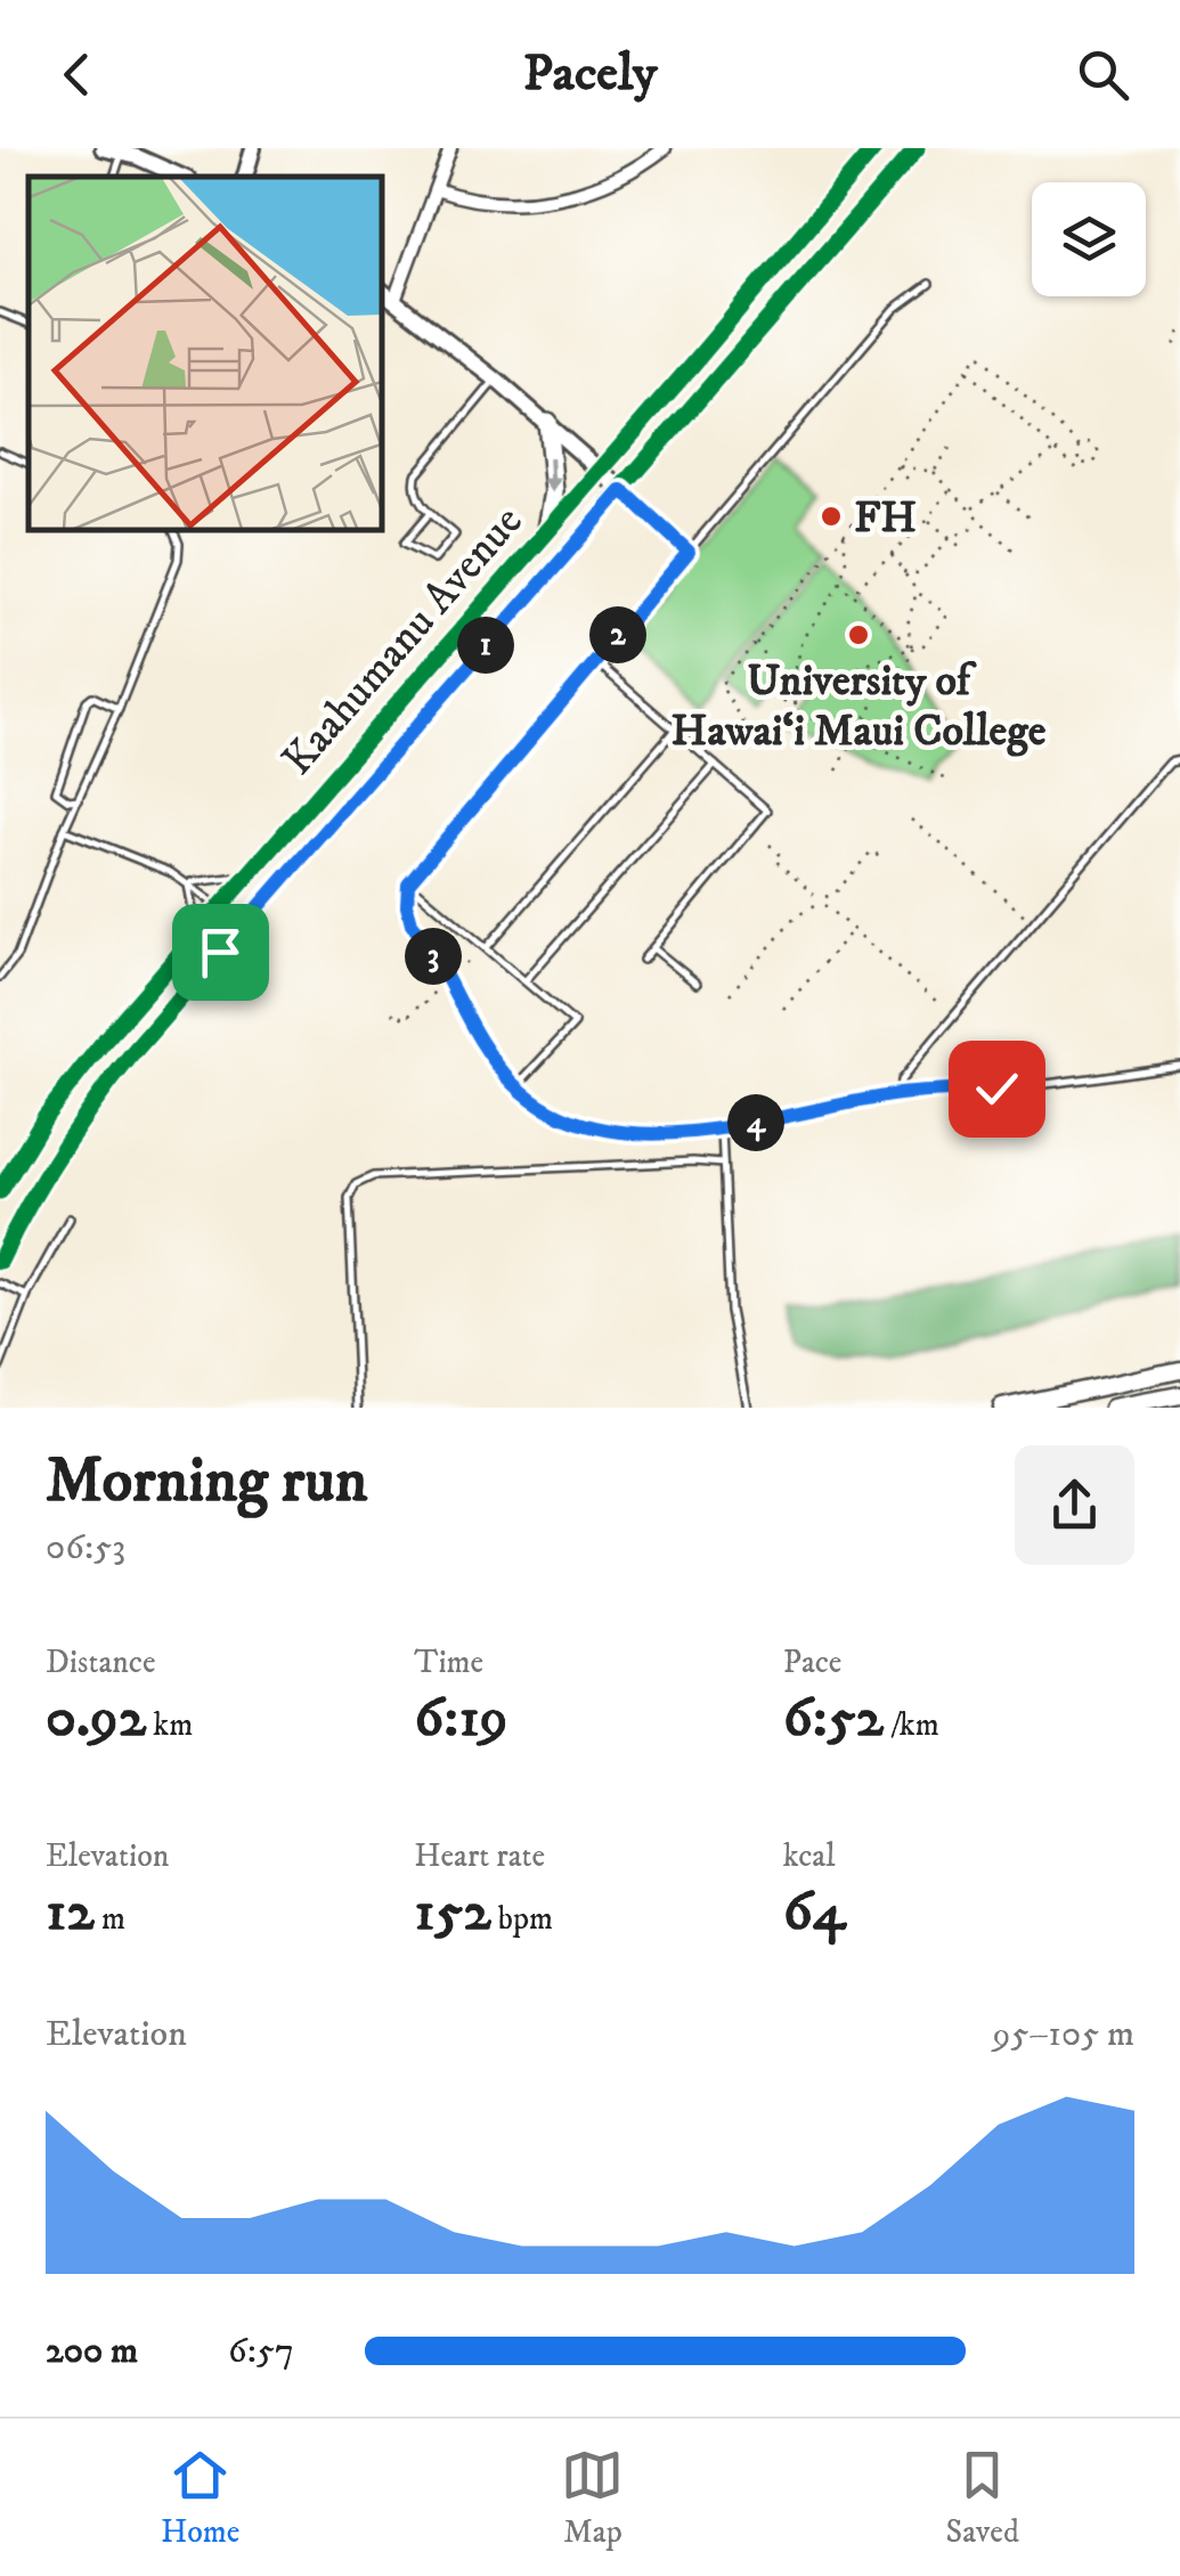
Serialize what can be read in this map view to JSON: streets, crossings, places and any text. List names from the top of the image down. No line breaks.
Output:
{"streets":{"main road":["Kaahumanu Avenue"]},"places":["FH","University of Hawai‘i Maui College"],"page":{"header":"Pacely","pins":["2","1","3","4"],"heading":["Morning run","06:53"],"stats":[["Distance","0.92 km"],["Time","6:19"],["Pace","6:52 /km"],["Elevation","12 m"],["Heart rate","152 bpm"],["kcal","64"]],"chart":["Elevation","95–105 m"],"list":[{"name":"200 m","note":"6:57"}],"tabs":["Home","Map","Saved"]}}
